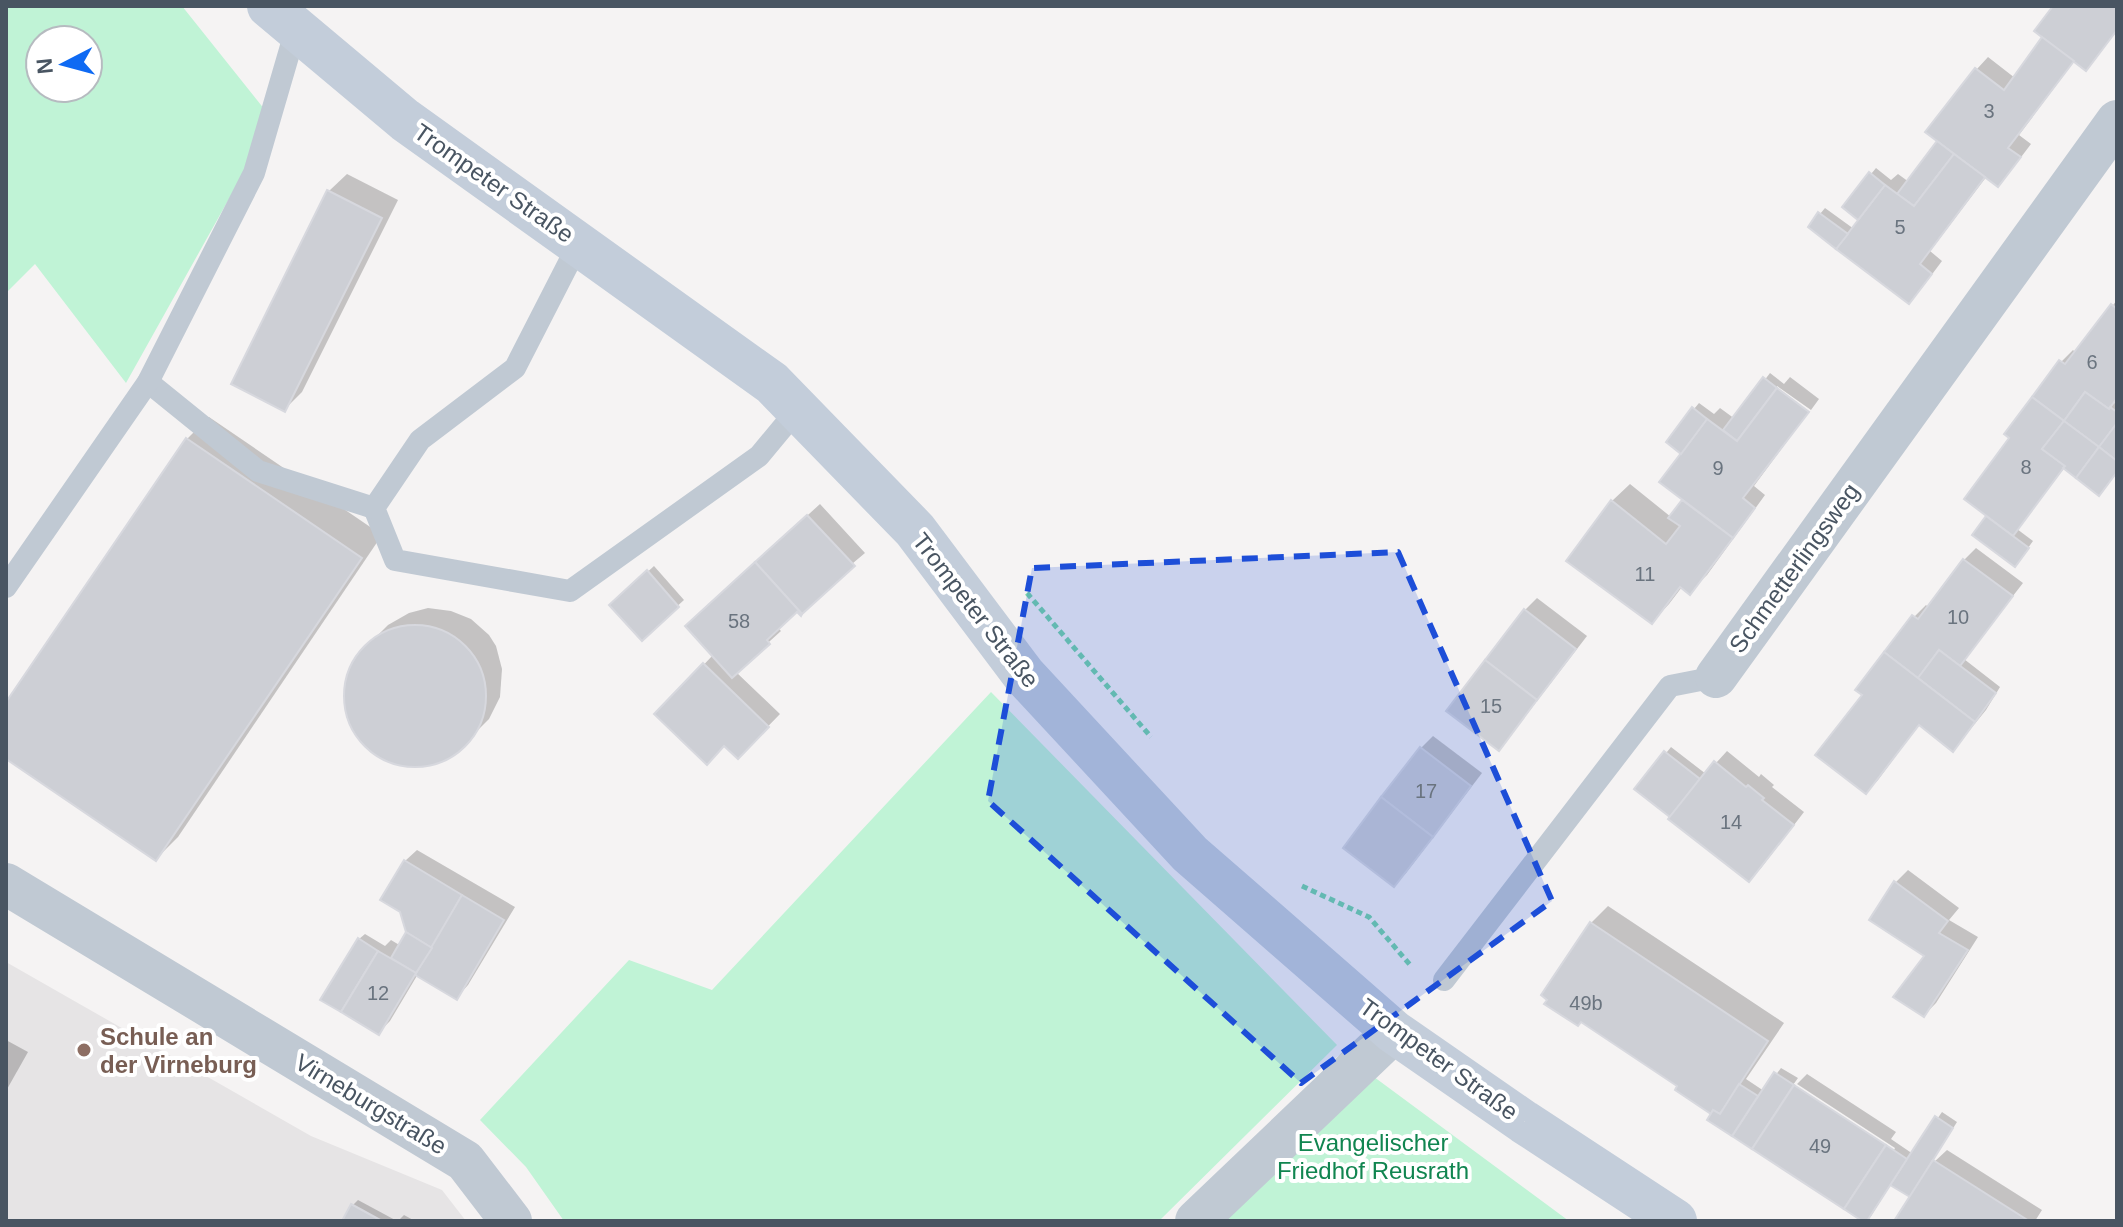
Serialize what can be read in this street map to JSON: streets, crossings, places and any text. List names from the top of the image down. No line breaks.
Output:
{"streets":{"main road":["Trompeter Straße"],"street":["Schmetterlingsweg","Virneburgstraße"]},"parks":["Evangelischer Friedhof Reusrath"],"places":["Schule an der Virneburg"],"house_numbers":["3","5","6","8","9","11","10","58","15","17","14","12","49b","49"],"north":"left"}
